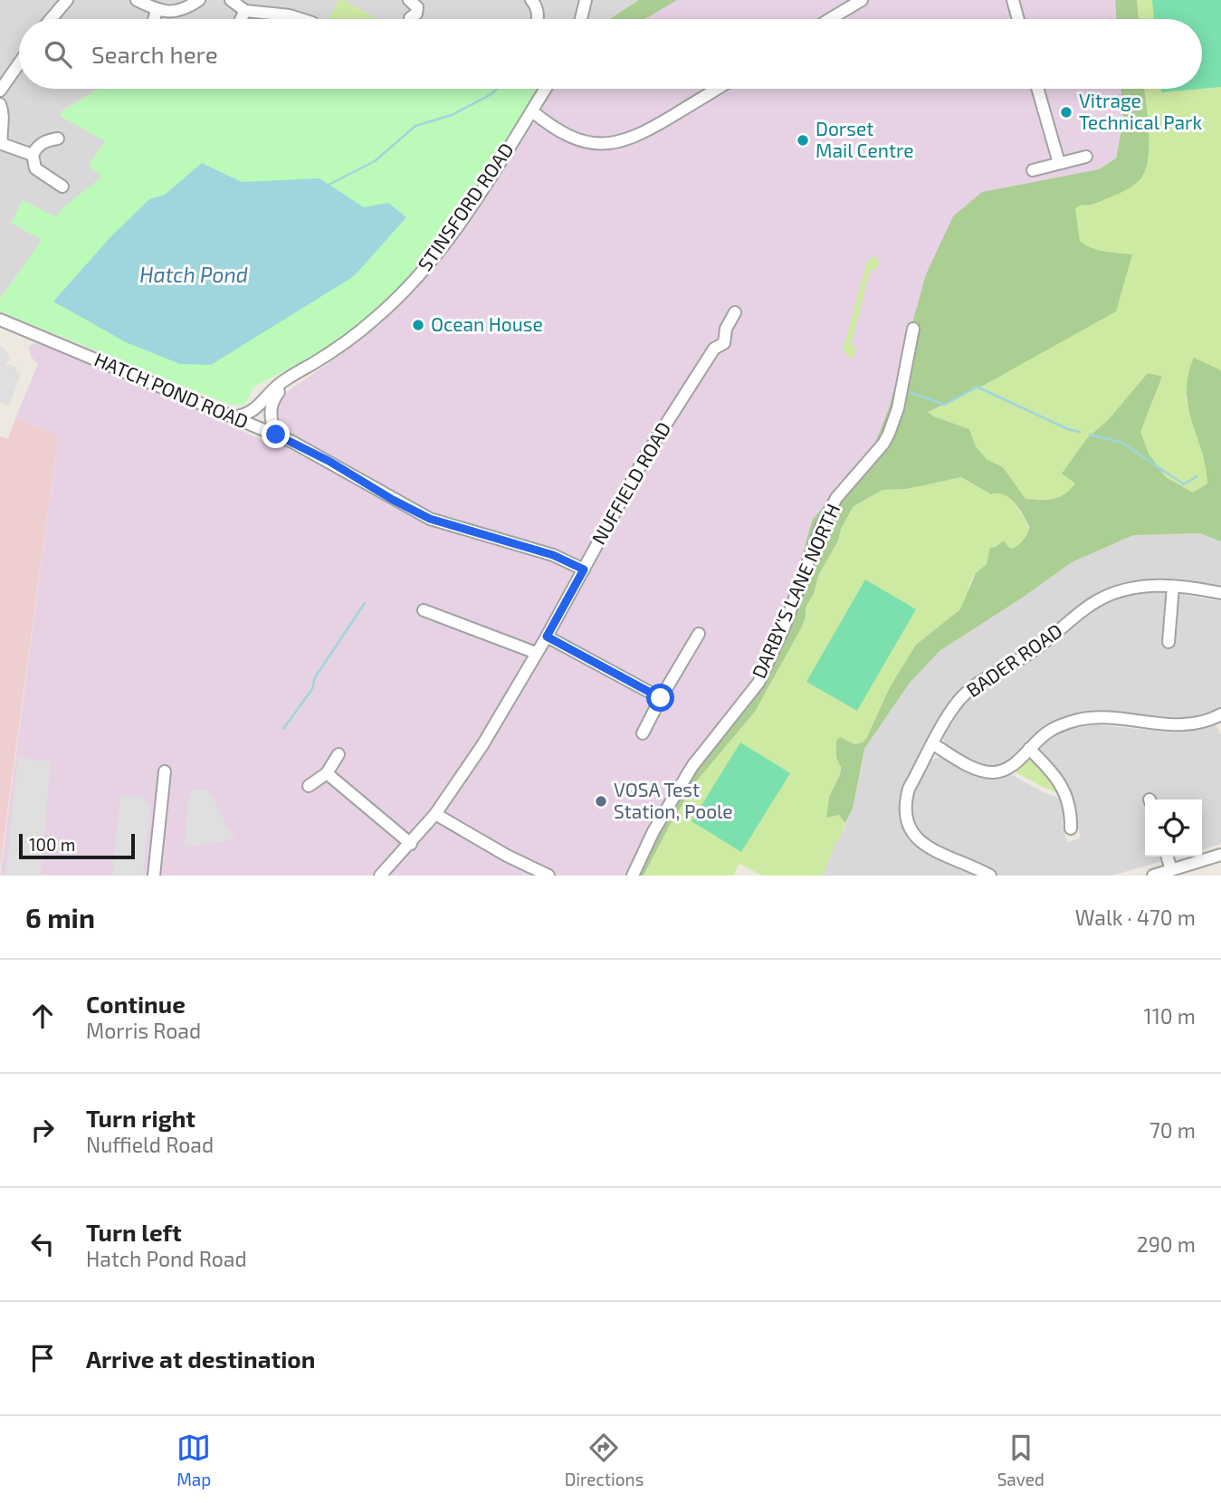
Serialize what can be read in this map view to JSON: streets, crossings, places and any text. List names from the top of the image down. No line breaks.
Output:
{"streets":{"street":["STINSFORD ROAD","HATCH POND ROAD","NUFFIELD ROAD","DARBY'S LANE NORTH","BADER ROAD"]},"crossings":[["STINSFORD ROAD","HATCH POND ROAD"],["HATCH POND ROAD","NUFFIELD ROAD"]],"water":["Hatch Pond"],"places":["Vitrage Technical Park","Dorset Mail Centre","Ocean House","VOSA Test Station, Poole"],"scale_bar":"100 m","page":{"search":"Search here","scale":"100 m","heading":["6 min","Walk · 470 m"],"list":[["Continue","Morris Road","110 m"],["Turn right","Nuffield Road","70 m"],["Turn left","Hatch Pond Road","290 m"],"Arrive at destination"],"nav":["Map","Directions","Saved"]}}
